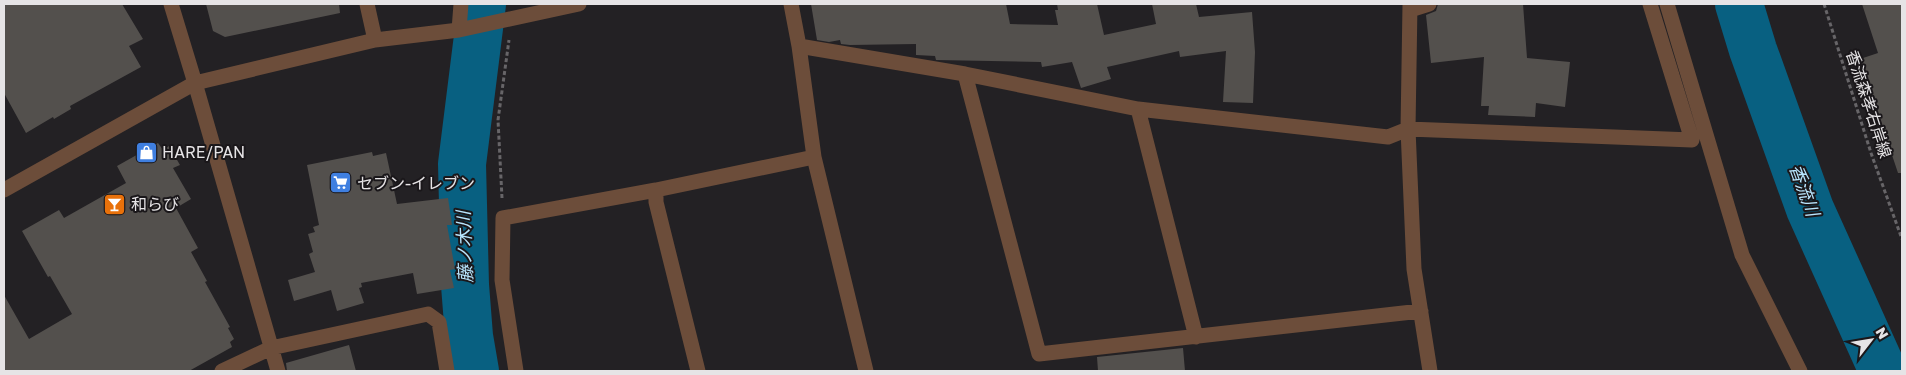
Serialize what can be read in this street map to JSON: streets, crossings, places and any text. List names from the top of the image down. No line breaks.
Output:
{"streets":{"path":["香流森孝右岸線"]},"water":["香流川","藤ノ木川"],"places":{"shop":["HARE/PAN"],"supermarket":["セブン-イレブン"],"bar":["和らび"]},"north":"top right"}
